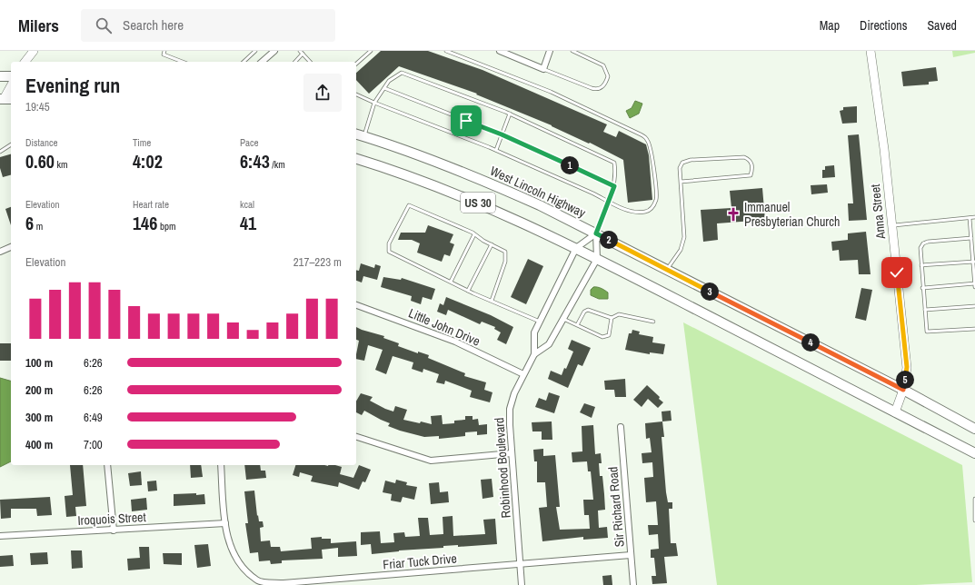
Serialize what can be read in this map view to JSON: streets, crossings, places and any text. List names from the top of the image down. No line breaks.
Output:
{"streets":{"main road":["West Lincoln Highway","US 30"],"street":["Anna Street","Little John Drive","Robinhood Boulevard","Sir Richard Road","Iroquois Street","Friar Tuck Drive"]},"crossings":[["West Lincoln Highway","Anna Street"],["West Lincoln Highway","Robinhood Boulevard"],["US 30","Anna Street"],["US 30","Robinhood Boulevard"],["Little John Drive","Robinhood Boulevard"],["Robinhood Boulevard","Friar Tuck Drive"],["Sir Richard Road","Friar Tuck Drive"],["Iroquois Street","Friar Tuck Drive"]],"places":{"church":["Immanuel Presbyterian Church"]},"page":{"header":"Milers","search":"Search here","nav":["Map","Directions","Saved"],"heading":["Evening run","19:45"],"stats":[["Distance","0.60 km"],["Time","4:02"],["Pace","6:43 /km"],["Elevation","6 m"],["Heart rate","146 bpm"],["kcal","41"]],"pins":["1","2","3","4","5"],"chart":["Elevation","217–223 m"],"list":[{"name":"100 m","note":"6:26"},{"name":"200 m","note":"6:26"},{"name":"300 m","note":"6:49"},{"name":"400 m","note":"7:00"}]}}
